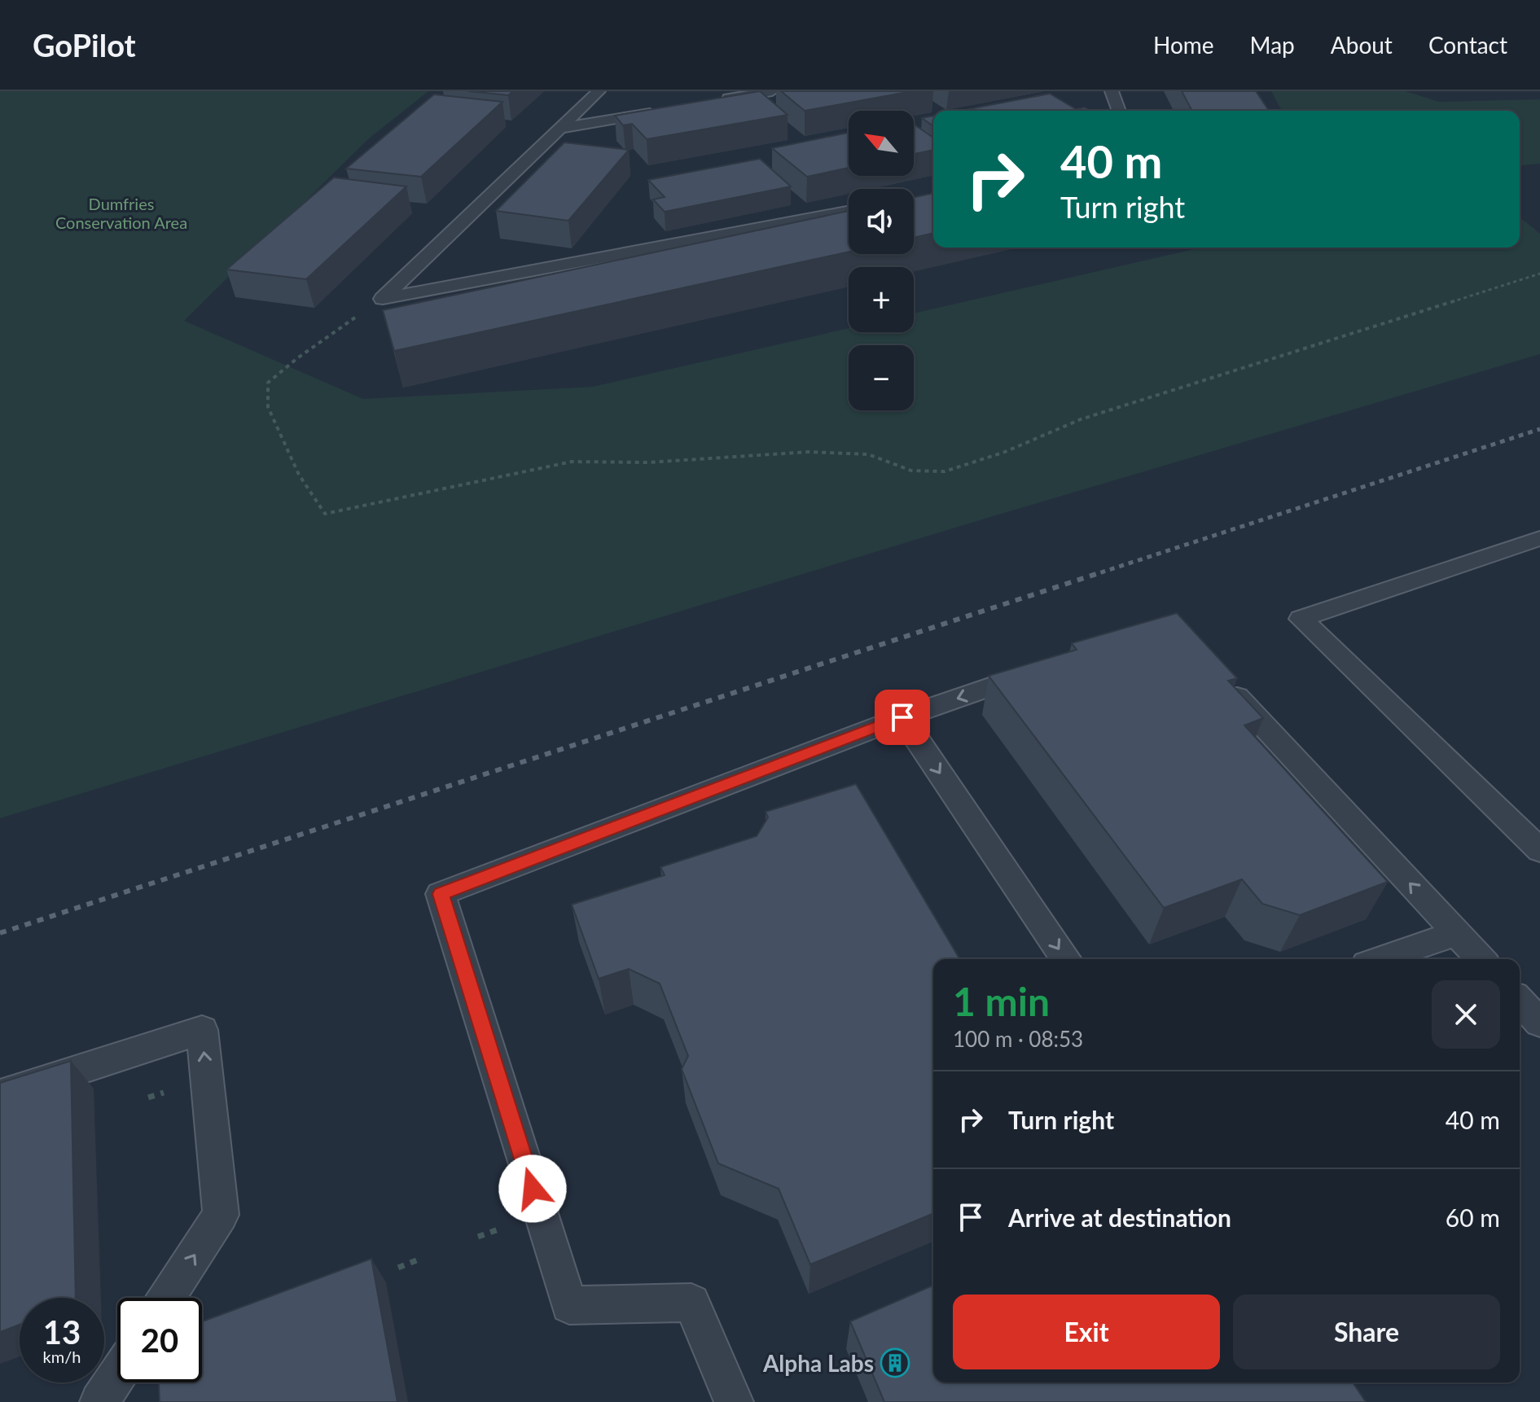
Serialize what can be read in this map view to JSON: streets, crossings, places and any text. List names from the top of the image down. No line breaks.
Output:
{"parks":["Dumfries Conservation Area"],"places":{"building":["Alpha Labs"]},"north":"top left","page":{"header":"GoPilot","nav":["Home","Map","About","Contact"],"map_buttons":["+","−"],"turn":["40 m","Turn right"],"heading":["1 min","100 m · 08:53"],"list":[{"name":"Turn right","value":"40 m"},{"name":"Arrive at destination","value":"60 m"}],"buttons":["Exit","Share"],"speed":"13 km/h","limit":"20"}}
